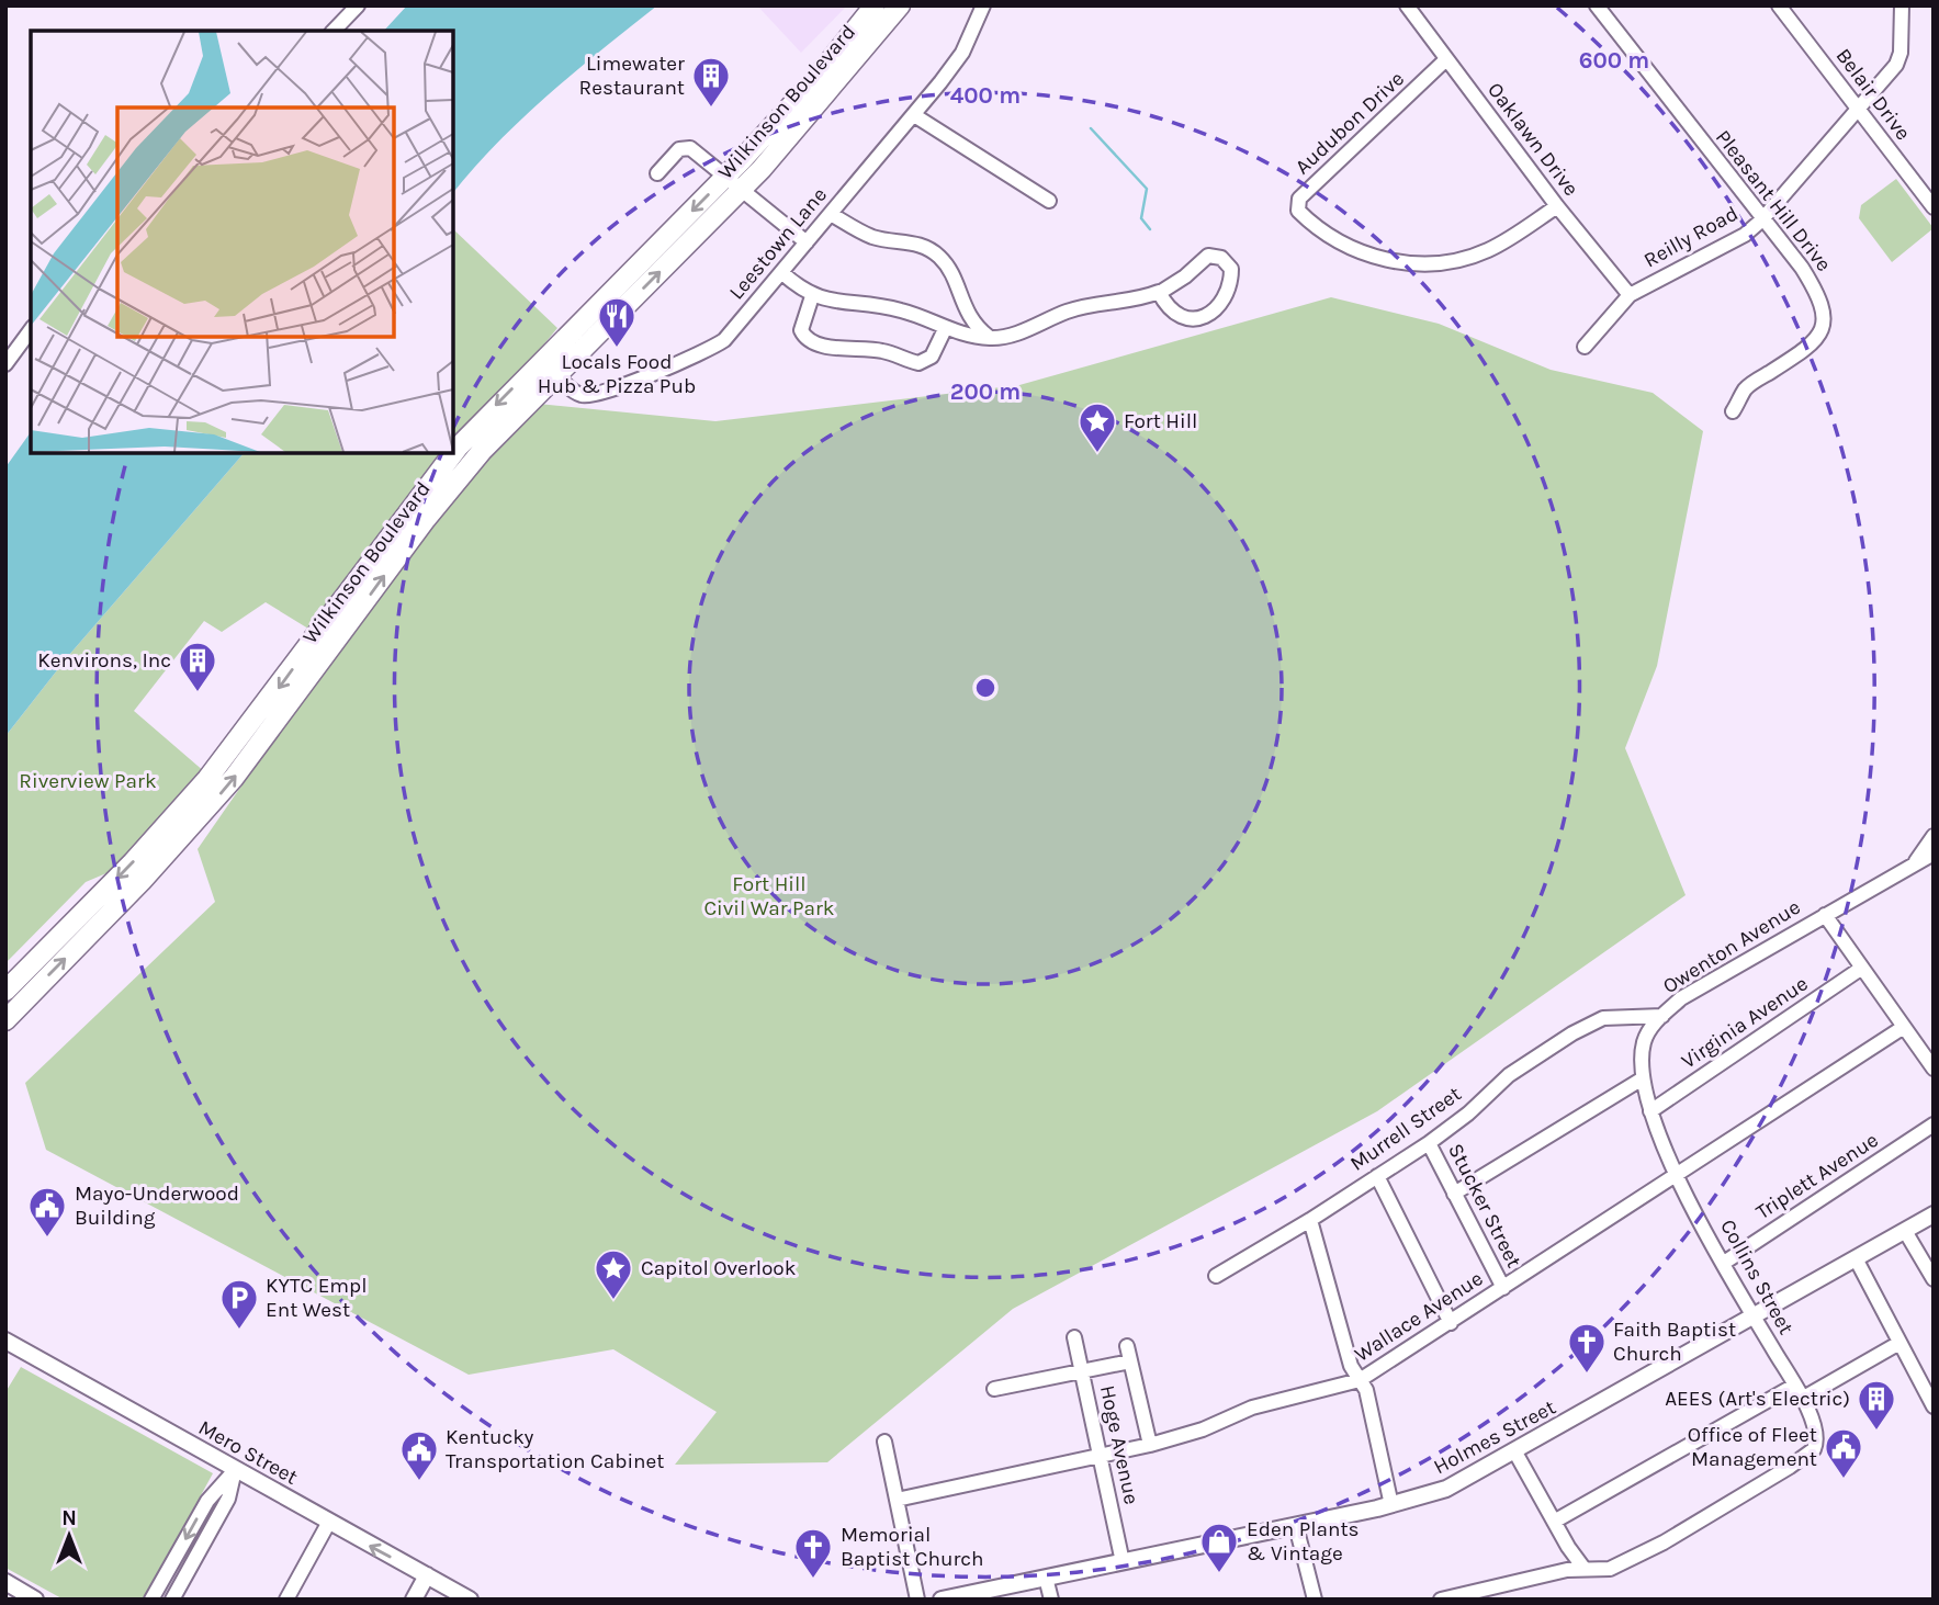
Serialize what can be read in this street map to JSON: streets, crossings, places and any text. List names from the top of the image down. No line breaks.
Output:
{"streets":{"highway":["Wilkinson Boulevard"],"main road":["Holmes Street","Mero Street"],"street":["Belair Drive","Audubon Drive","Oaklawn Drive","Pleasant Hill Drive","Reilly Road","Leestown Lane","Owenton Avenue","Virginia Avenue","Murrell Street","Triplett Avenue","Stucker Street","Collins Street","Wallace Avenue","Hoge Avenue"]},"crossings":[["Belair Drive","Reilly Road"],["Wilkinson Boulevard","Leestown Lane"],["Audubon Drive","Oaklawn Drive"],["Oaklawn Drive","Reilly Road"],["Pleasant Hill Drive","Reilly Road"],["Owenton Avenue","Virginia Avenue"],["Owenton Avenue","Murrell Street"],["Owenton Avenue","Collins Street"],["Owenton Avenue","Wallace Avenue"],["Murrell Street","Stucker Street"],["Triplett Avenue","Collins Street"],["Stucker Street","Wallace Avenue"],["Collins Street","Wallace Avenue"],["Collins Street","Holmes Street"],["Wallace Avenue","Hoge Avenue"],["Holmes Street","Hoge Avenue"]],"parks":["Riverview Park","Fort Hill Civil War Park"],"places":{"building":["Limewater Restaurant","Kenvirons, Inc","AEES (Art's Electric)"],"restaurant":["Locals Food Hub & Pizza Pub"],"place":["Fort Hill","Capitol Overlook"],"public building":["Mayo-Underwood Building","Office of Fleet Management","Kentucky Transportation Cabinet"],"parking":["KYTC Empl Ent West"],"church":["Faith Baptist Church","Memorial Baptist Church"],"shop":["Eden Plants & Vintage"]},"north":"top","rings":["600 m","400 m","200 m"]}
